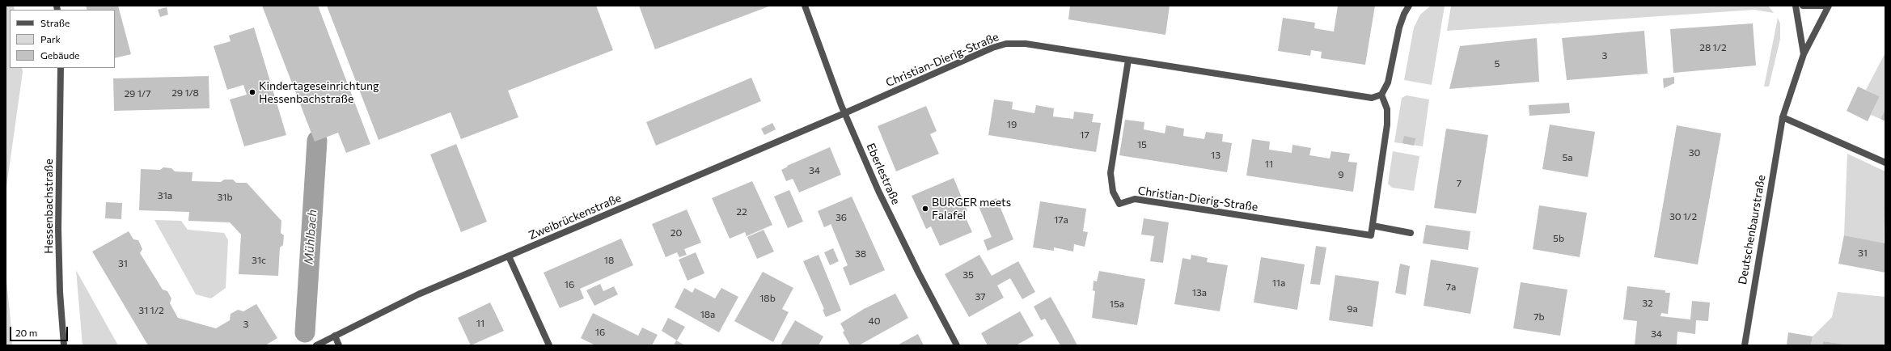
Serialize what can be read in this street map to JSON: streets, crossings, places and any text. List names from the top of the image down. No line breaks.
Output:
{"streets":{"street":["Christian-Dierig-Straße","Eberlestraße","Hessenbachstraße","Zweibrückenstraße","Deutschenbaurstraße"]},"crossings":[["Christian-Dierig-Straße","Eberlestraße"],["Christian-Dierig-Straße","Zweibrückenstraße"],["Eberlestraße","Zweibrückenstraße"]],"water":["Mühlbach"],"places":["Kindertageseinrichtung Hessenbachstraße","BURGER meets Falafel"],"house_numbers":["28 1/2","3","5","29 1/8","29 1/7","19","17","15","30","13","5a","11","34","9","7","31a","31b","22","30 1/2","36","17a","20","5b","31","38","31c","18","31","35","11a","16","7a","13a","37","18b","32","15a","9a","31 1/2","18a","7b","40","11","3","16","34"],"legend":["Straße","Park","Gebäude"],"scale_bar":"20 m"}
